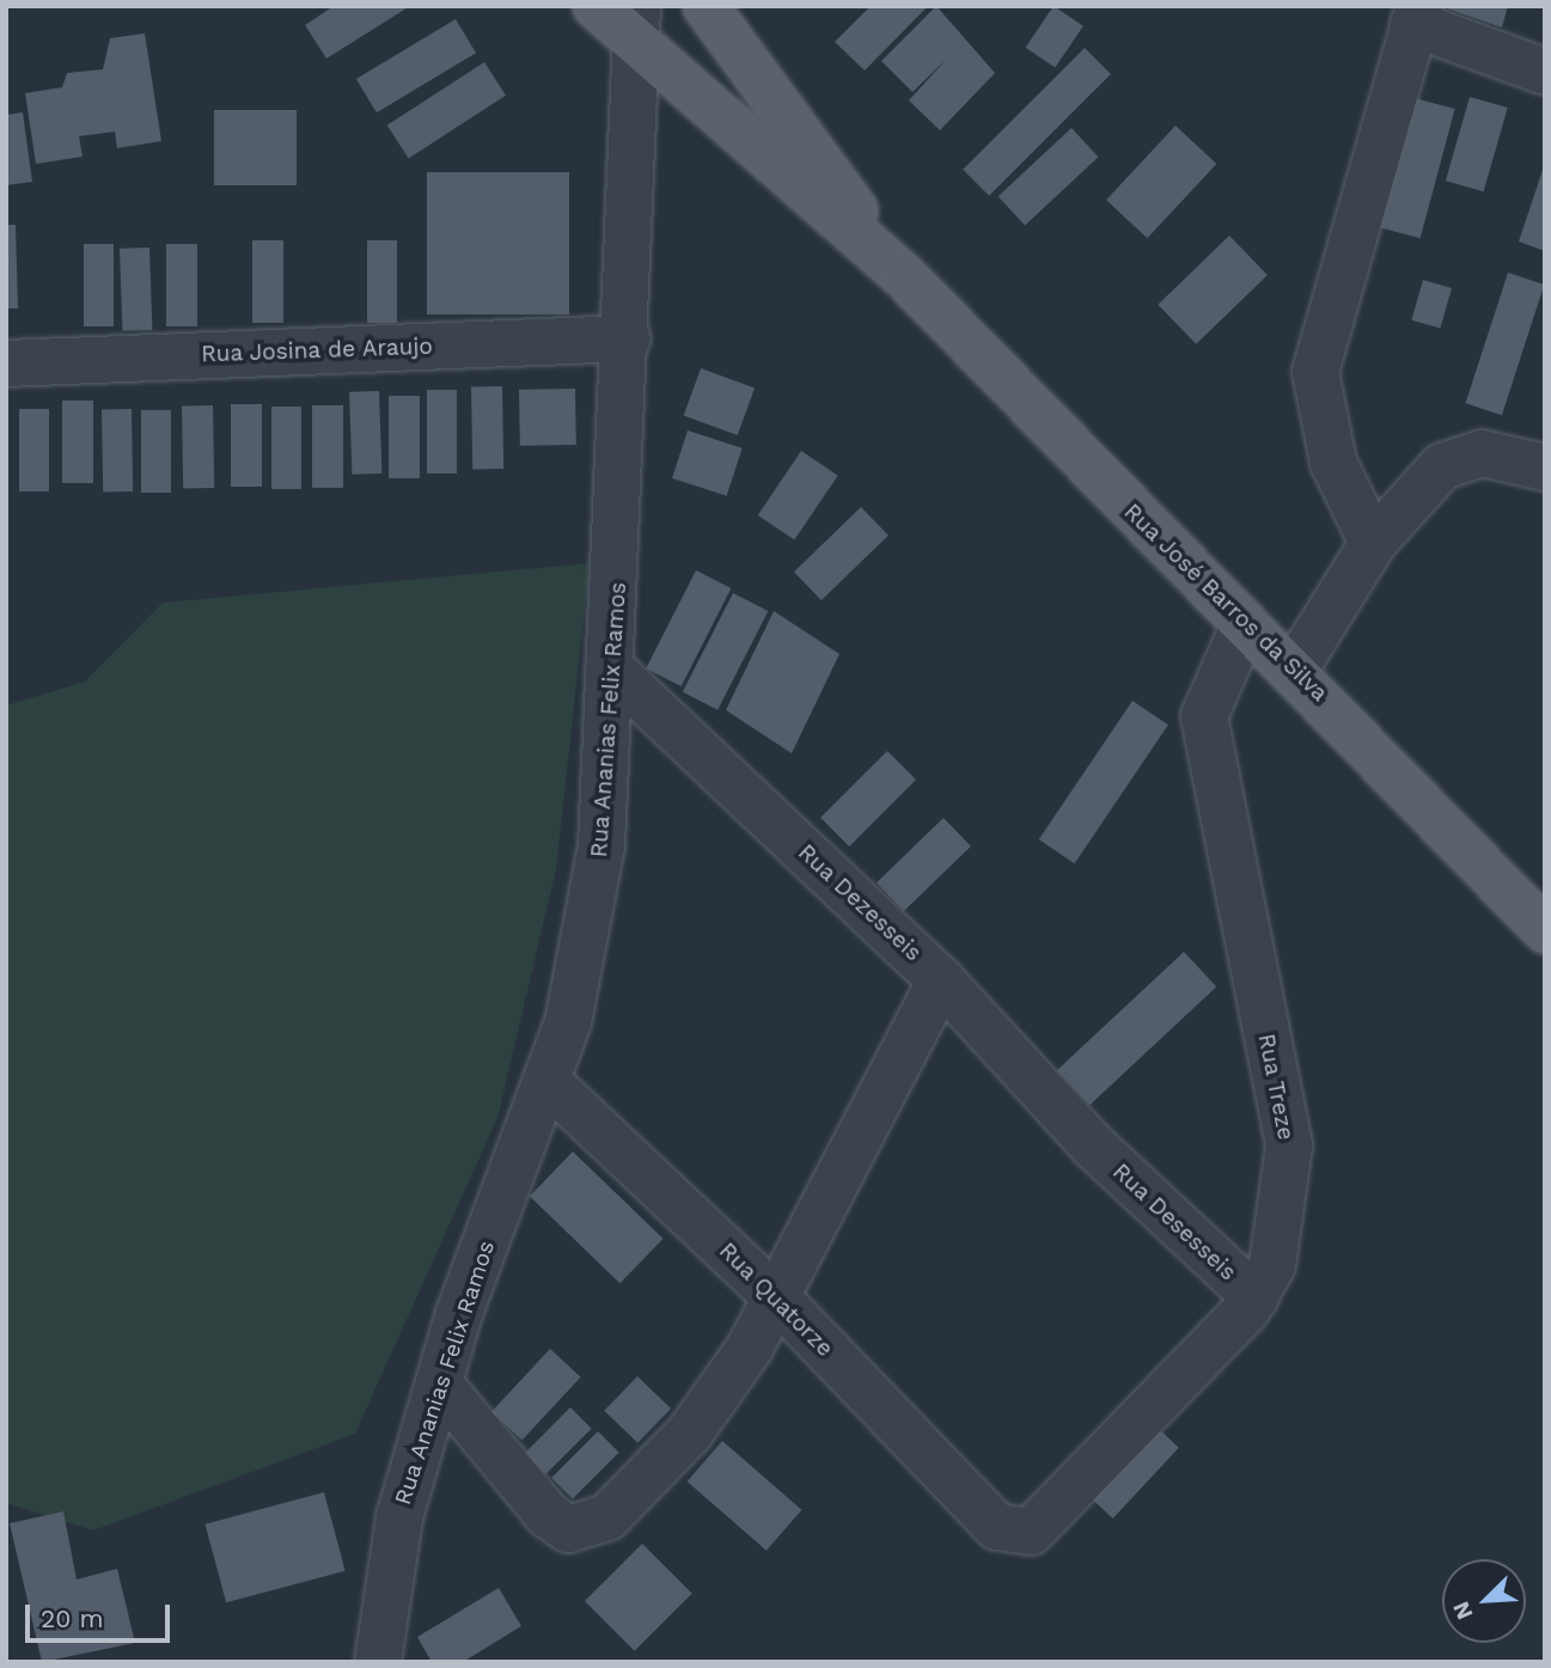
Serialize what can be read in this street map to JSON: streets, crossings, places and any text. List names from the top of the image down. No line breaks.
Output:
{"streets":{"main road":["Rua José Barros da Silva"],"street":["Rua Josina de Araujo","Rua Ananias Felix Ramos","Rua Dezesseis","Rua Treze","Rua Desesseis","Rua Quatorze"]},"crossings":[["Rua Josina de Araujo","Rua Ananias Felix Ramos"],["Rua José Barros da Silva","Rua Ananias Felix Ramos"],["Rua José Barros da Silva","Rua Treze"],["Rua Ananias Felix Ramos","Rua Dezesseis"],["Rua Ananias Felix Ramos","Rua Quatorze"],["Rua Dezesseis","Rua Desesseis"],["Rua Treze","Rua Desesseis"],["Rua Treze","Rua Quatorze"]],"scale_bar":"20 m","north":"bottom left"}
